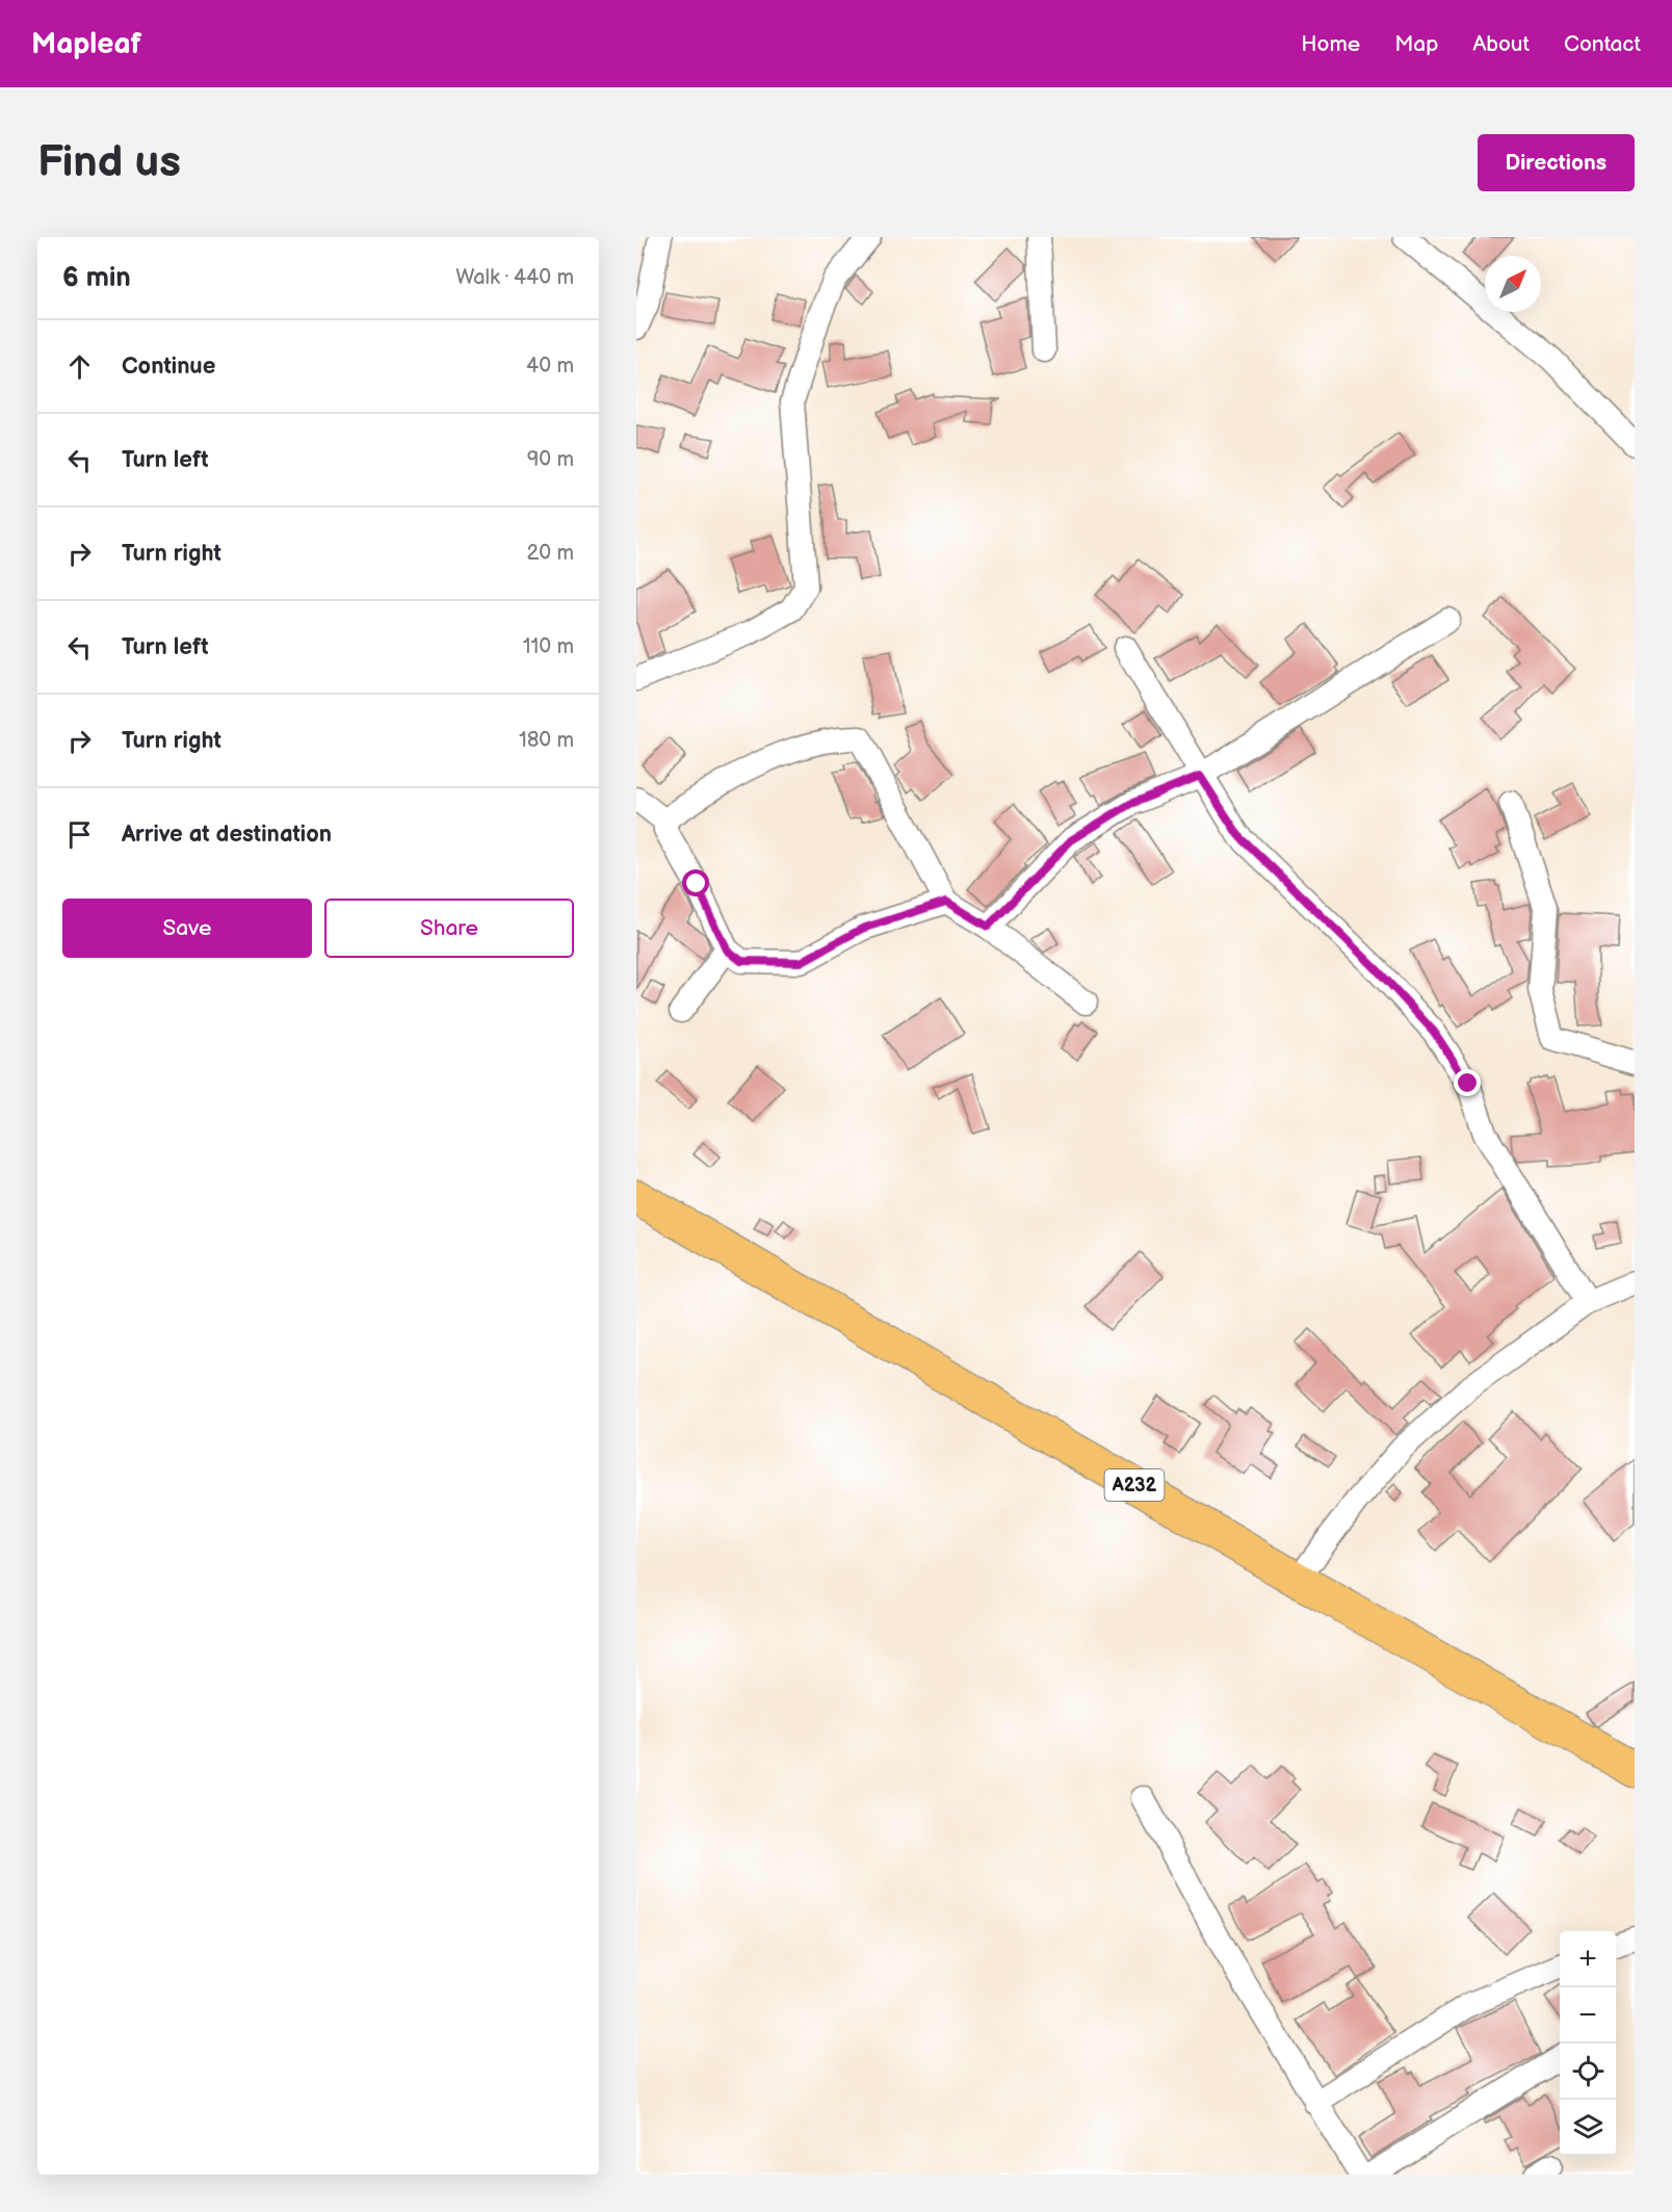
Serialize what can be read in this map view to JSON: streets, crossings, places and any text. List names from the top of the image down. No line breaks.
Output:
{"streets":{"highway":["A232"]},"north":"top right","page":{"header":"Mapleaf","nav":["Home","Map","About","Contact"],"buttons":["Directions",["Save","Share"]],"title":"Find us","heading":["6 min","Walk · 440 m"],"list":[["Continue","40 m"],["Turn left","90 m"],["Turn right","20 m"],["Turn left","110 m"],["Turn right","180 m"],"Arrive at destination"],"map_buttons":["+","−"]}}
